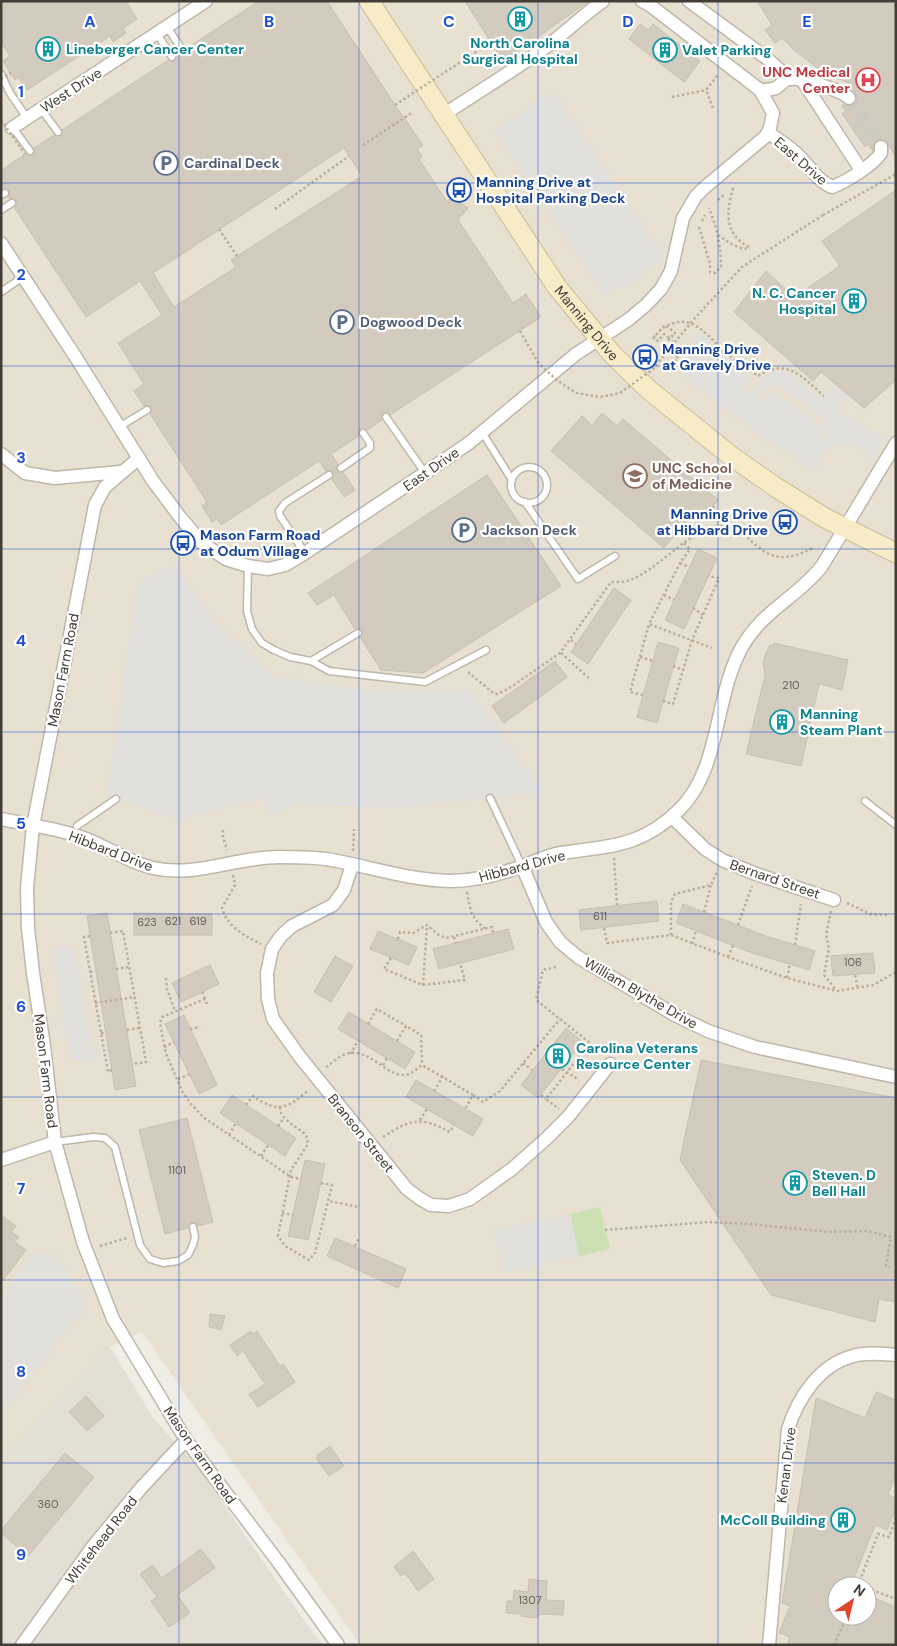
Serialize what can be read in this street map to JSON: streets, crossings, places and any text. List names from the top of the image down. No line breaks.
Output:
{"streets":{"street":["West Drive","East Drive","Manning Drive","Mason Farm Road","Hibbard Drive","Bernard Street","William Blythe Drive","Branson Street","Kenan Drive","Whitehead Road"]},"crossings":[["East Drive","Manning Drive"],["East Drive","Mason Farm Road"],["Manning Drive","Hibbard Drive"],["Mason Farm Road","Hibbard Drive"],["Mason Farm Road","Whitehead Road"],["Hibbard Drive","Bernard Street"],["Hibbard Drive","William Blythe Drive"],["Hibbard Drive","Branson Street"]],"places":{"building":["North Carolina Surgical Hospital","Lineberger Cancer Center","Valet Parking","N. C. Cancer Hospital","Manning Steam Plant","Carolina Veterans Resource Center","Steven. D Bell Hall","McColl Building"],"hospital":["UNC Medical Center"],"parking":["Cardinal Deck","Dogwood Deck","Jackson Deck"],"bus stop":["Manning Drive at Hospital Parking Deck","Manning Drive at Gravely Drive","Manning Drive at Hibbard Drive","Mason Farm Road at Odum Village"],"school or university":["UNC School of Medicine"]},"house_numbers":["210","611","621","619","623","106","1101","360","1307"],"north":"top right","grid":{"columns":["A","B","C","D","E"],"rows":["1","2","3","4","5","6","7","8","9"]}}
